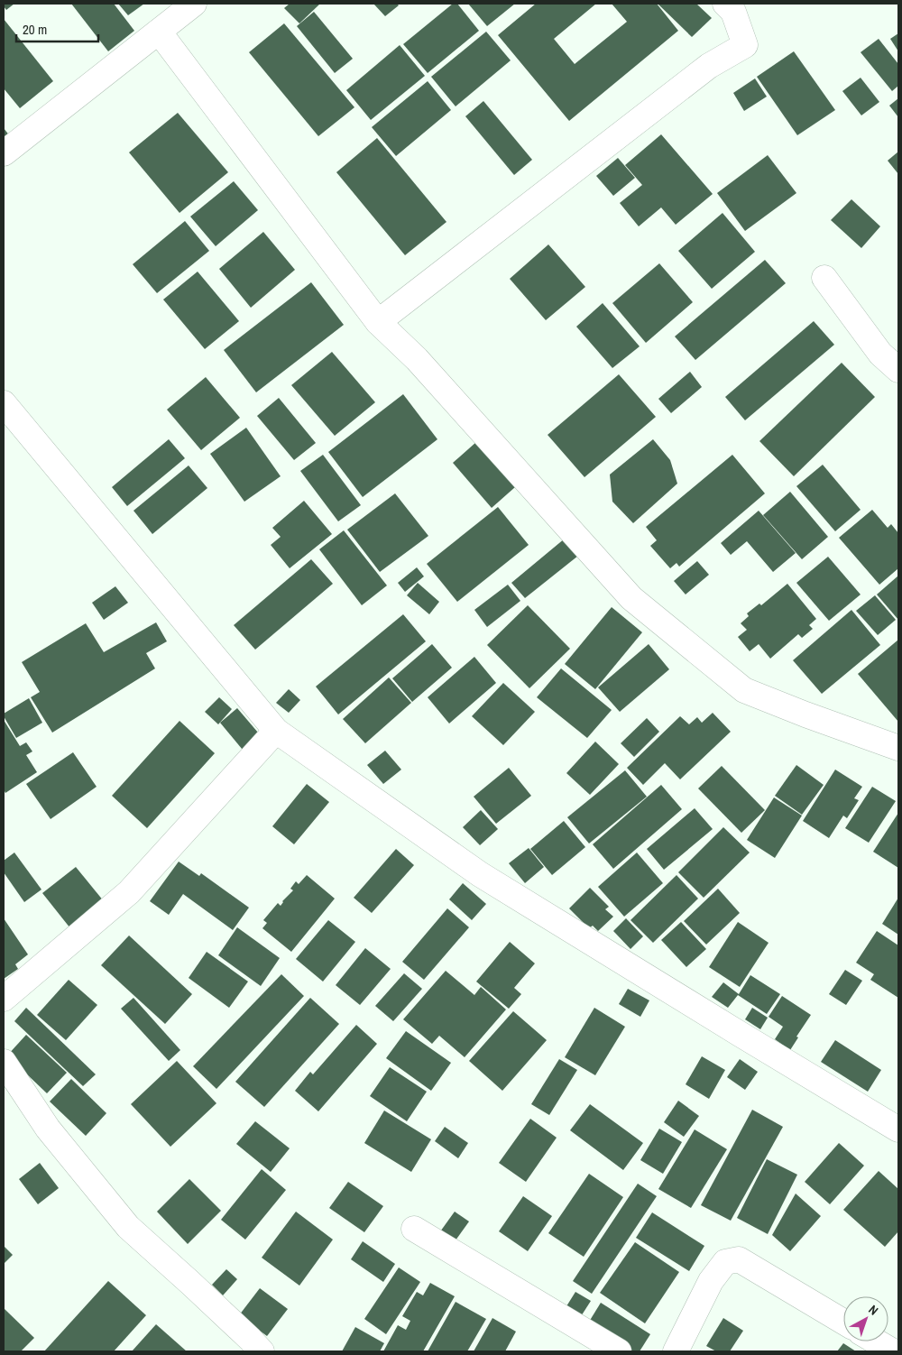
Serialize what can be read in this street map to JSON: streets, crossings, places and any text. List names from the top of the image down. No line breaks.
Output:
{"scale_bar":"20 m","north":"top right"}
